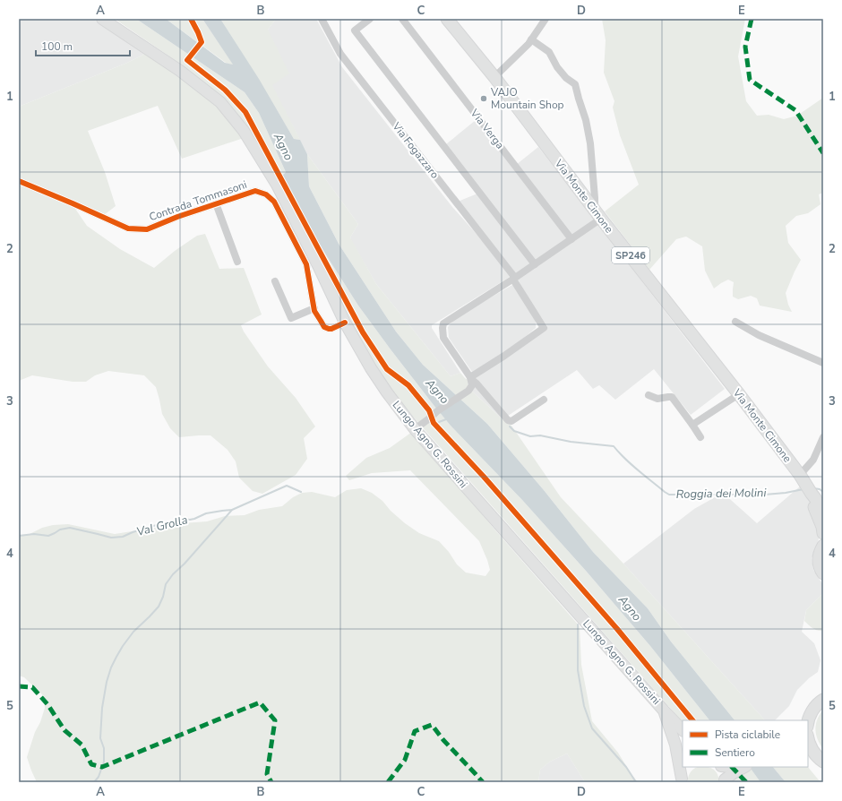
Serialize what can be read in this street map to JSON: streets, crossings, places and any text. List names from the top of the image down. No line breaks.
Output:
{"streets":{"main road":["Via Monte Cimone","SP246","Lungo Agno G. Rossini"],"street":["Via Verga","Via Fogazzaro","Contrada Tommasoni"]},"crossings":[["Contrada Tommasoni","Lungo Agno G. Rossini"]],"water":["Agno","Roggia dei Molini","Val Grolla"],"places":["VAJO Mountain Shop"],"legend":["Pista ciclabile","Sentiero"],"scale_bar":"100 m","grid":{"columns":["A","B","C","D","E"],"rows":["1","2","3","4","5"]}}
